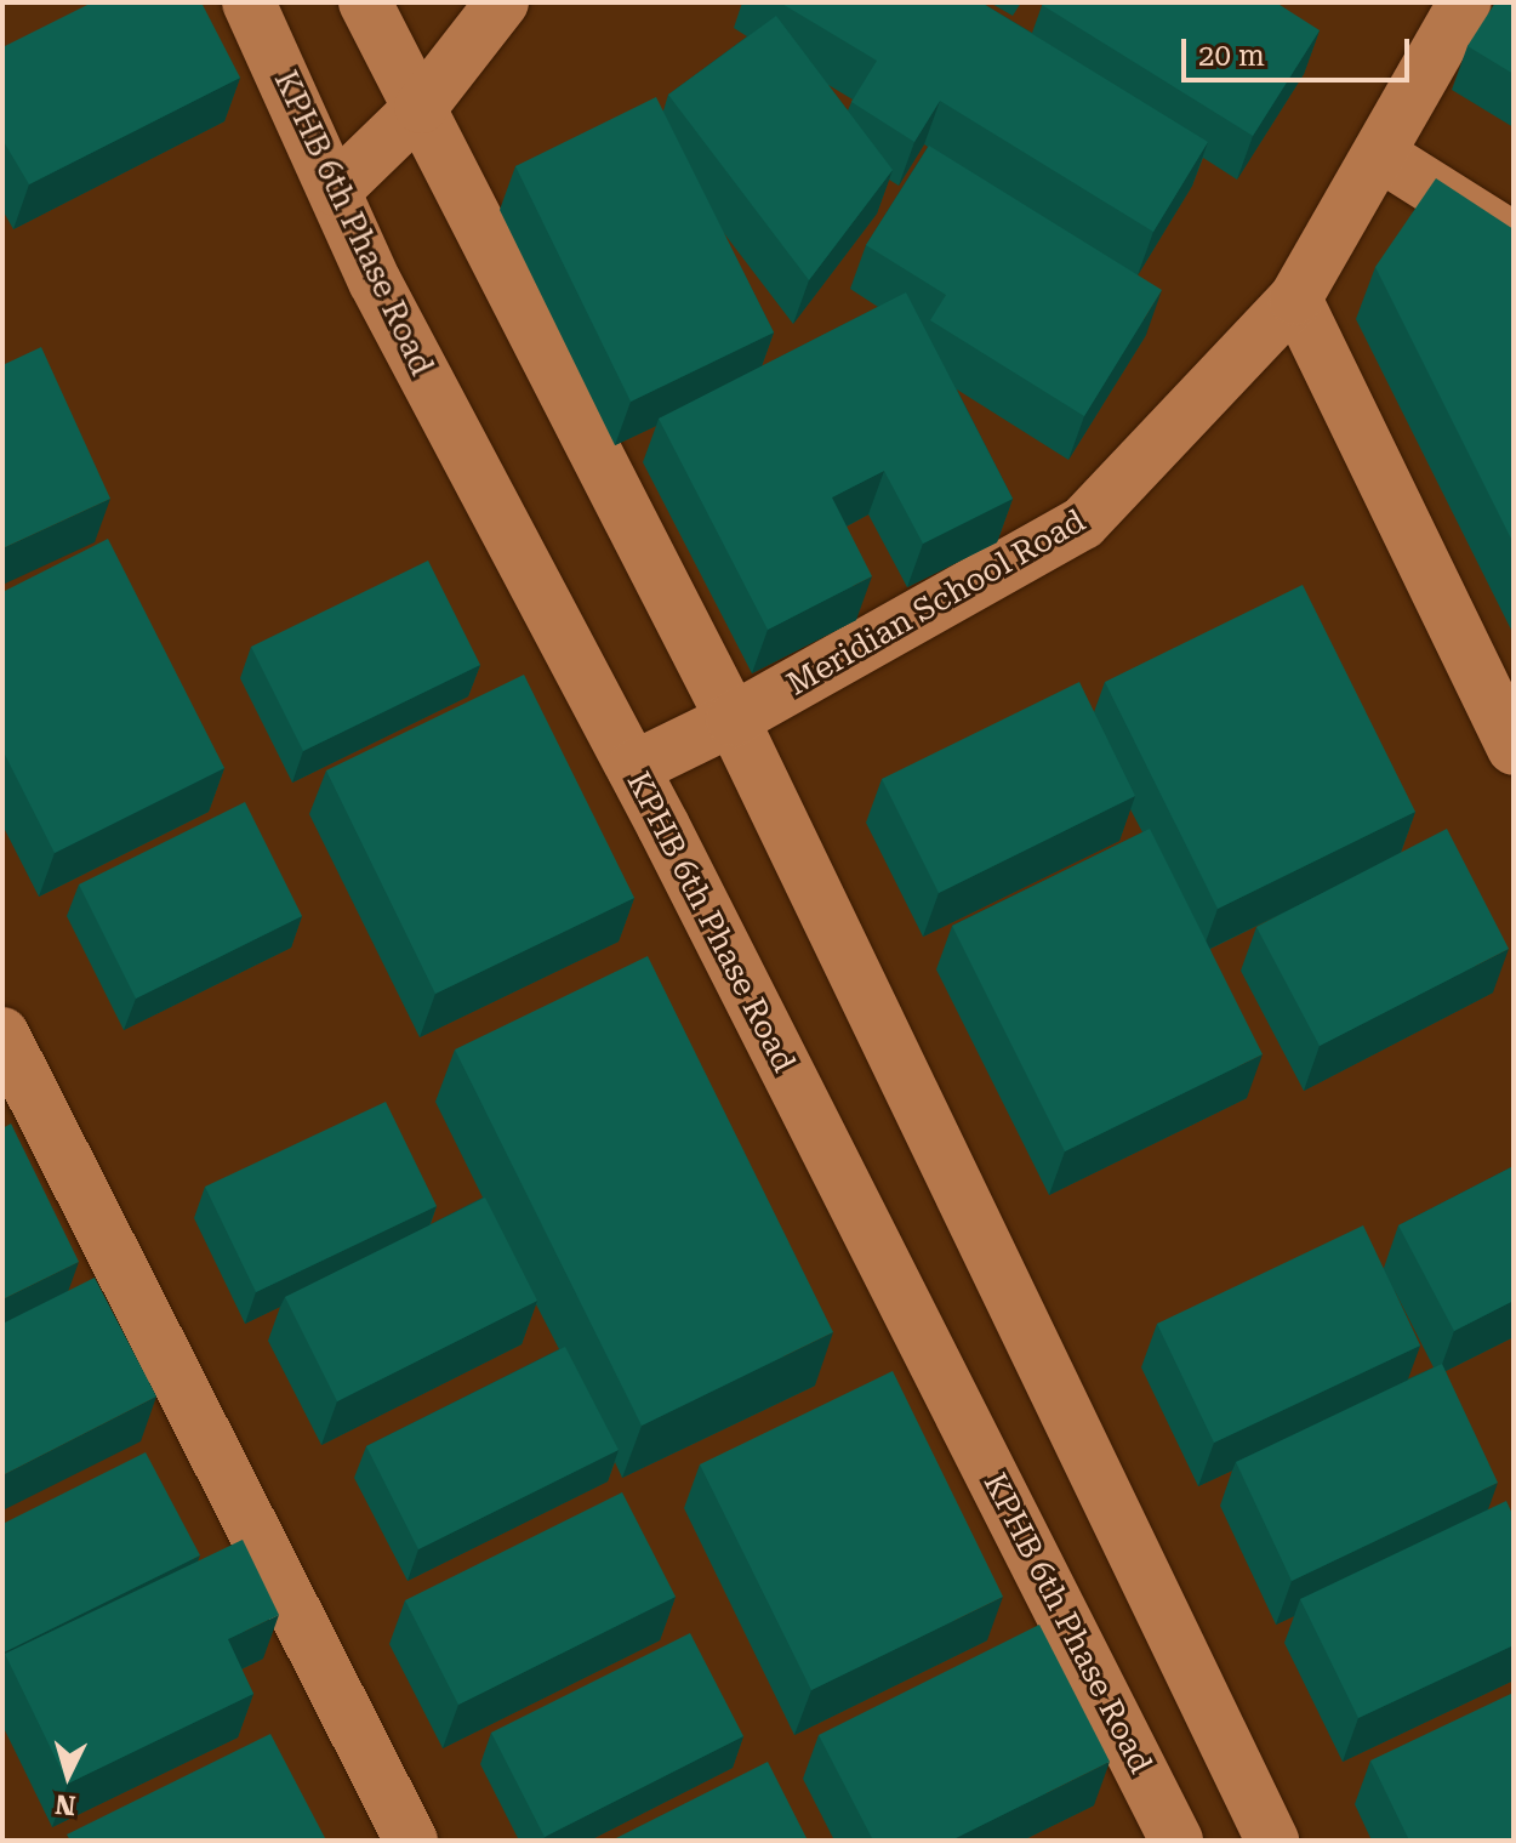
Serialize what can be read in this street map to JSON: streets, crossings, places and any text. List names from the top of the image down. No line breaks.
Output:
{"streets":{"street":["KPHB 6th Phase Road","Meridian School Road"]},"crossings":[["KPHB 6th Phase Road","Meridian School Road"]],"scale_bar":"20 m","north":"bottom"}
